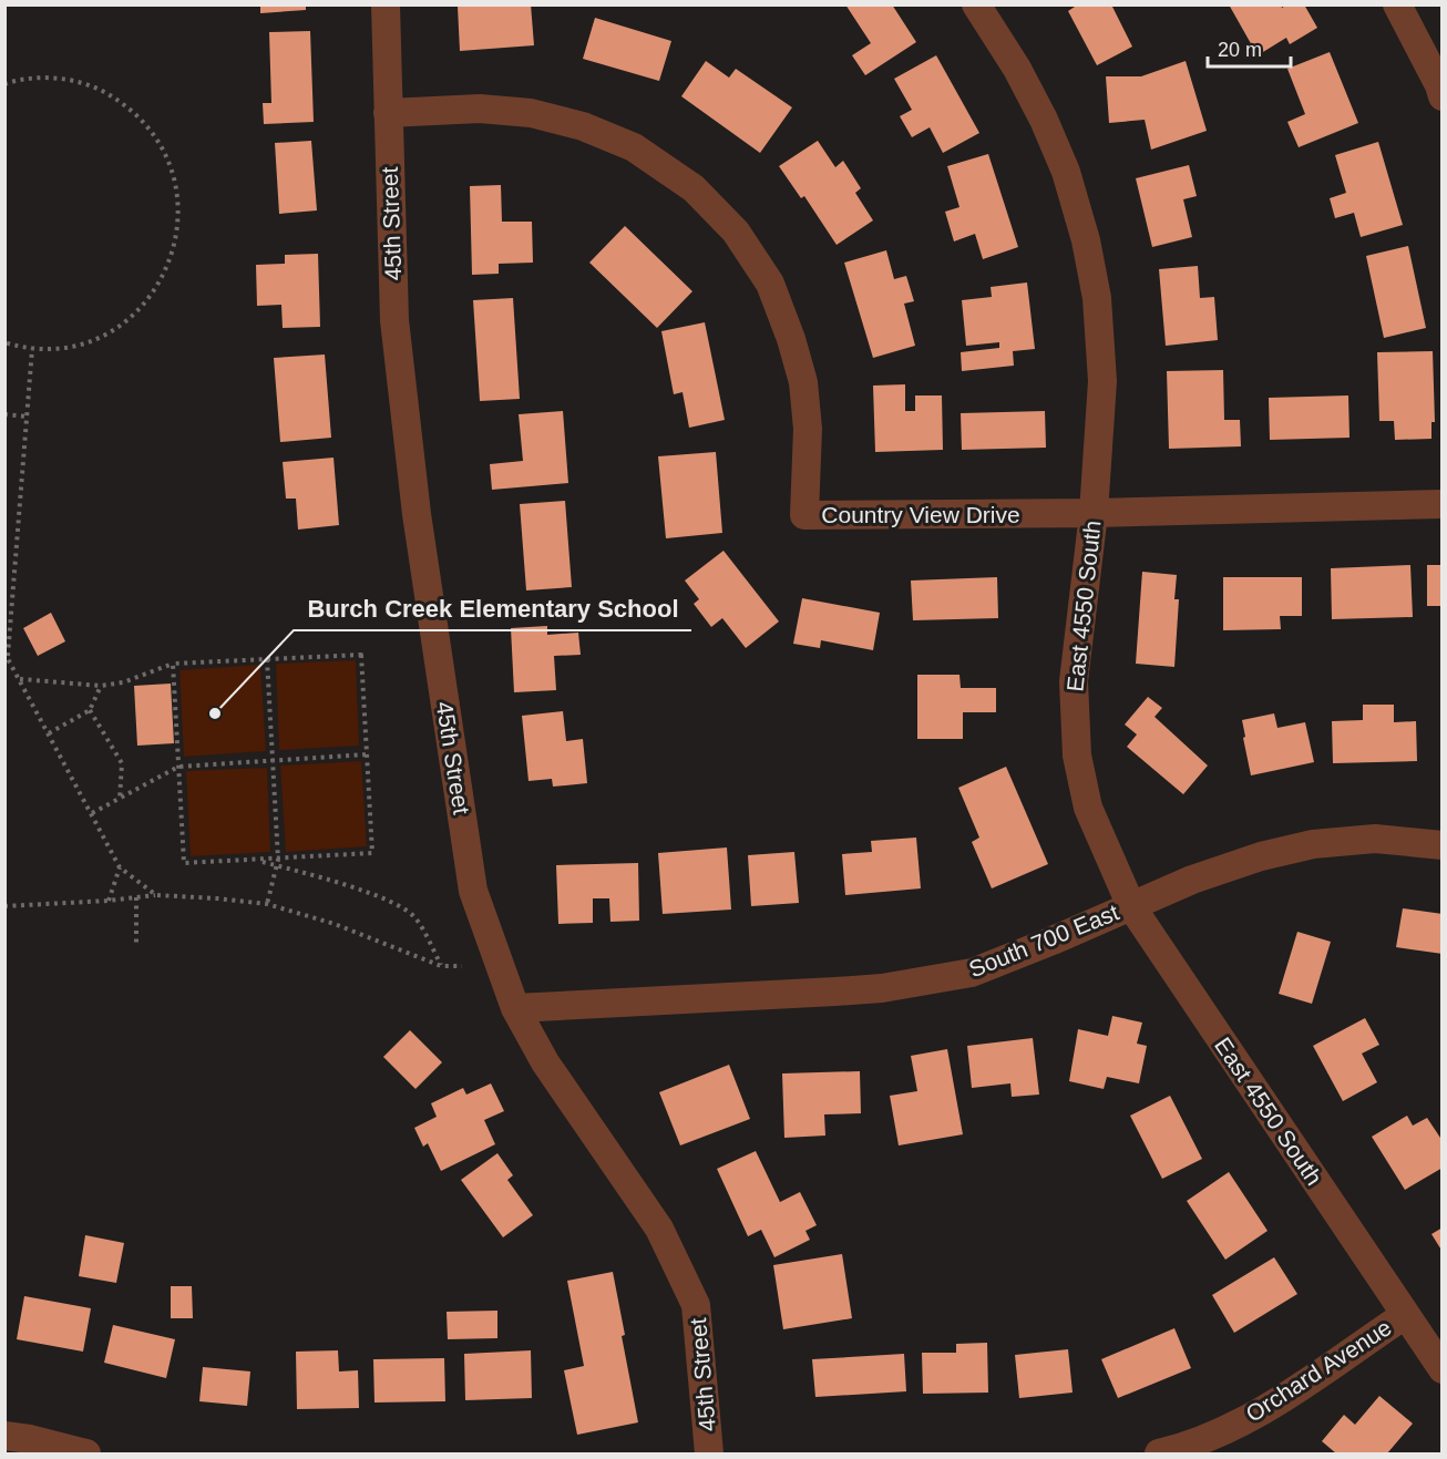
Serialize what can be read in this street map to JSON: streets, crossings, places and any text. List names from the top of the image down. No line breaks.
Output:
{"streets":{"street":["45th Street","Country View Drive","East 4550 South","South 700 East","Orchard Avenue"]},"crossings":[["45th Street","Country View Drive"],["45th Street","South 700 East"],["Country View Drive","East 4550 South"],["East 4550 South","South 700 East"],["East 4550 South","Orchard Avenue"]],"places":["Burch Creek Elementary School"],"scale_bar":"20 m"}
